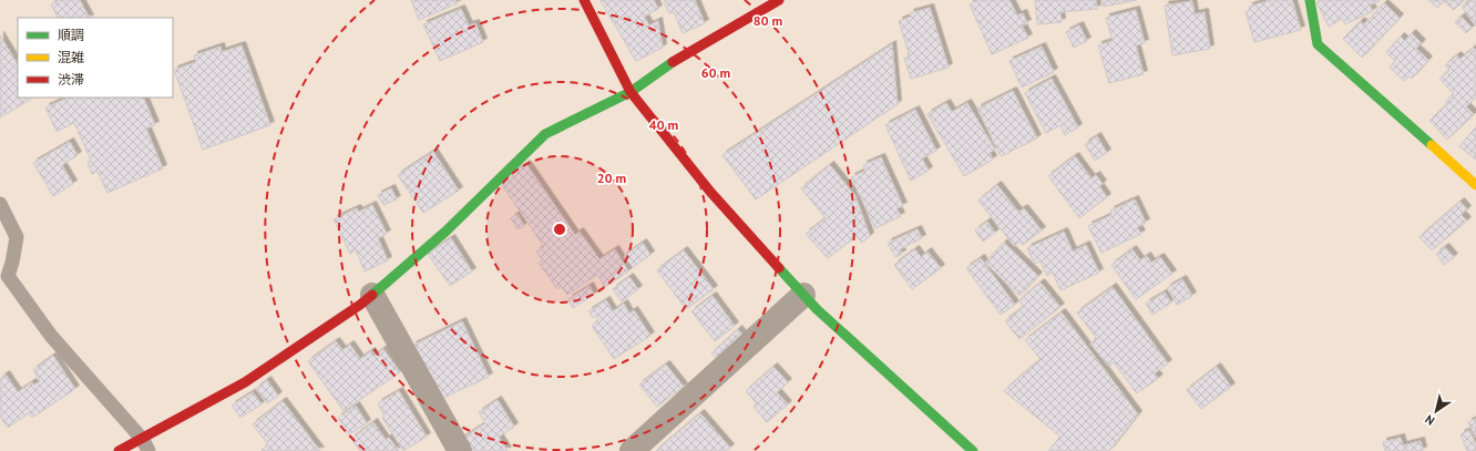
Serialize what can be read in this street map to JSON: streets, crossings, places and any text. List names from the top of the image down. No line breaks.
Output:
{"legend":["順調","混雑","渋滞"],"north":"bottom left","rings":["80 m","60 m","40 m","20 m"]}
